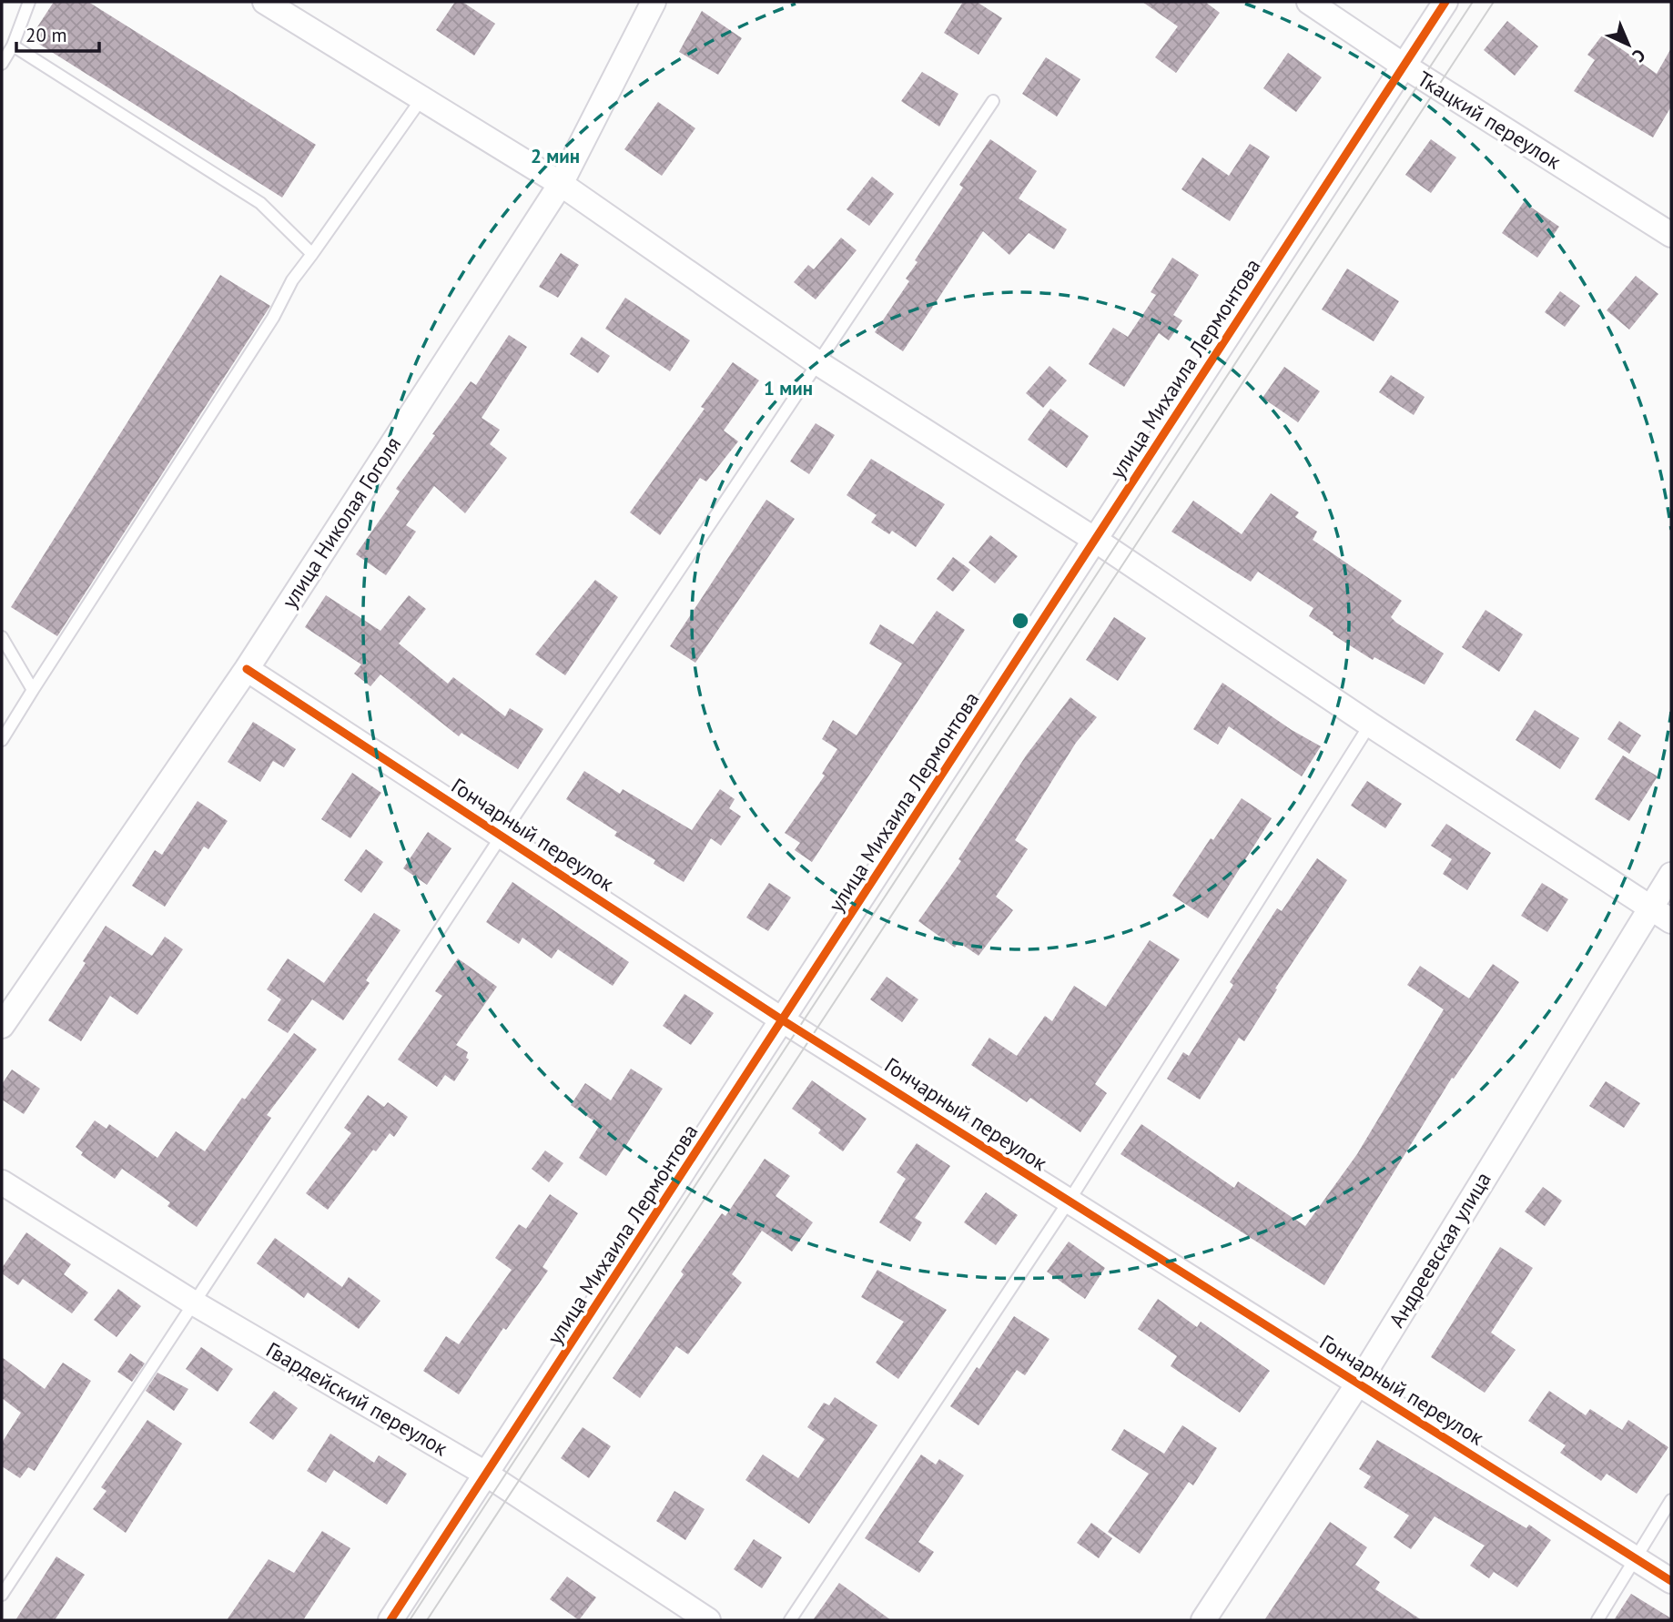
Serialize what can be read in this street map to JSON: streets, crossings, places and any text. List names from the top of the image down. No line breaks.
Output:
{"streets":{"street":["Ткацкий переулок","улица Михаила Лермонтова","улица Николая Гоголя","Гончарный переулок","Андреевская улица","Гвардейский переулок"]},"crossings":[["Ткацкий переулок","улица Михаила Лермонтова"],["улица Михаила Лермонтова","Гончарный переулок"],["улица Михаила Лермонтова","Гвардейский переулок"],["улица Николая Гоголя","Гончарный переулок"],["Гончарный переулок","Андреевская улица"]],"scale_bar":"20 m","north":"bottom right","rings":["2 мин","1 мин"]}
